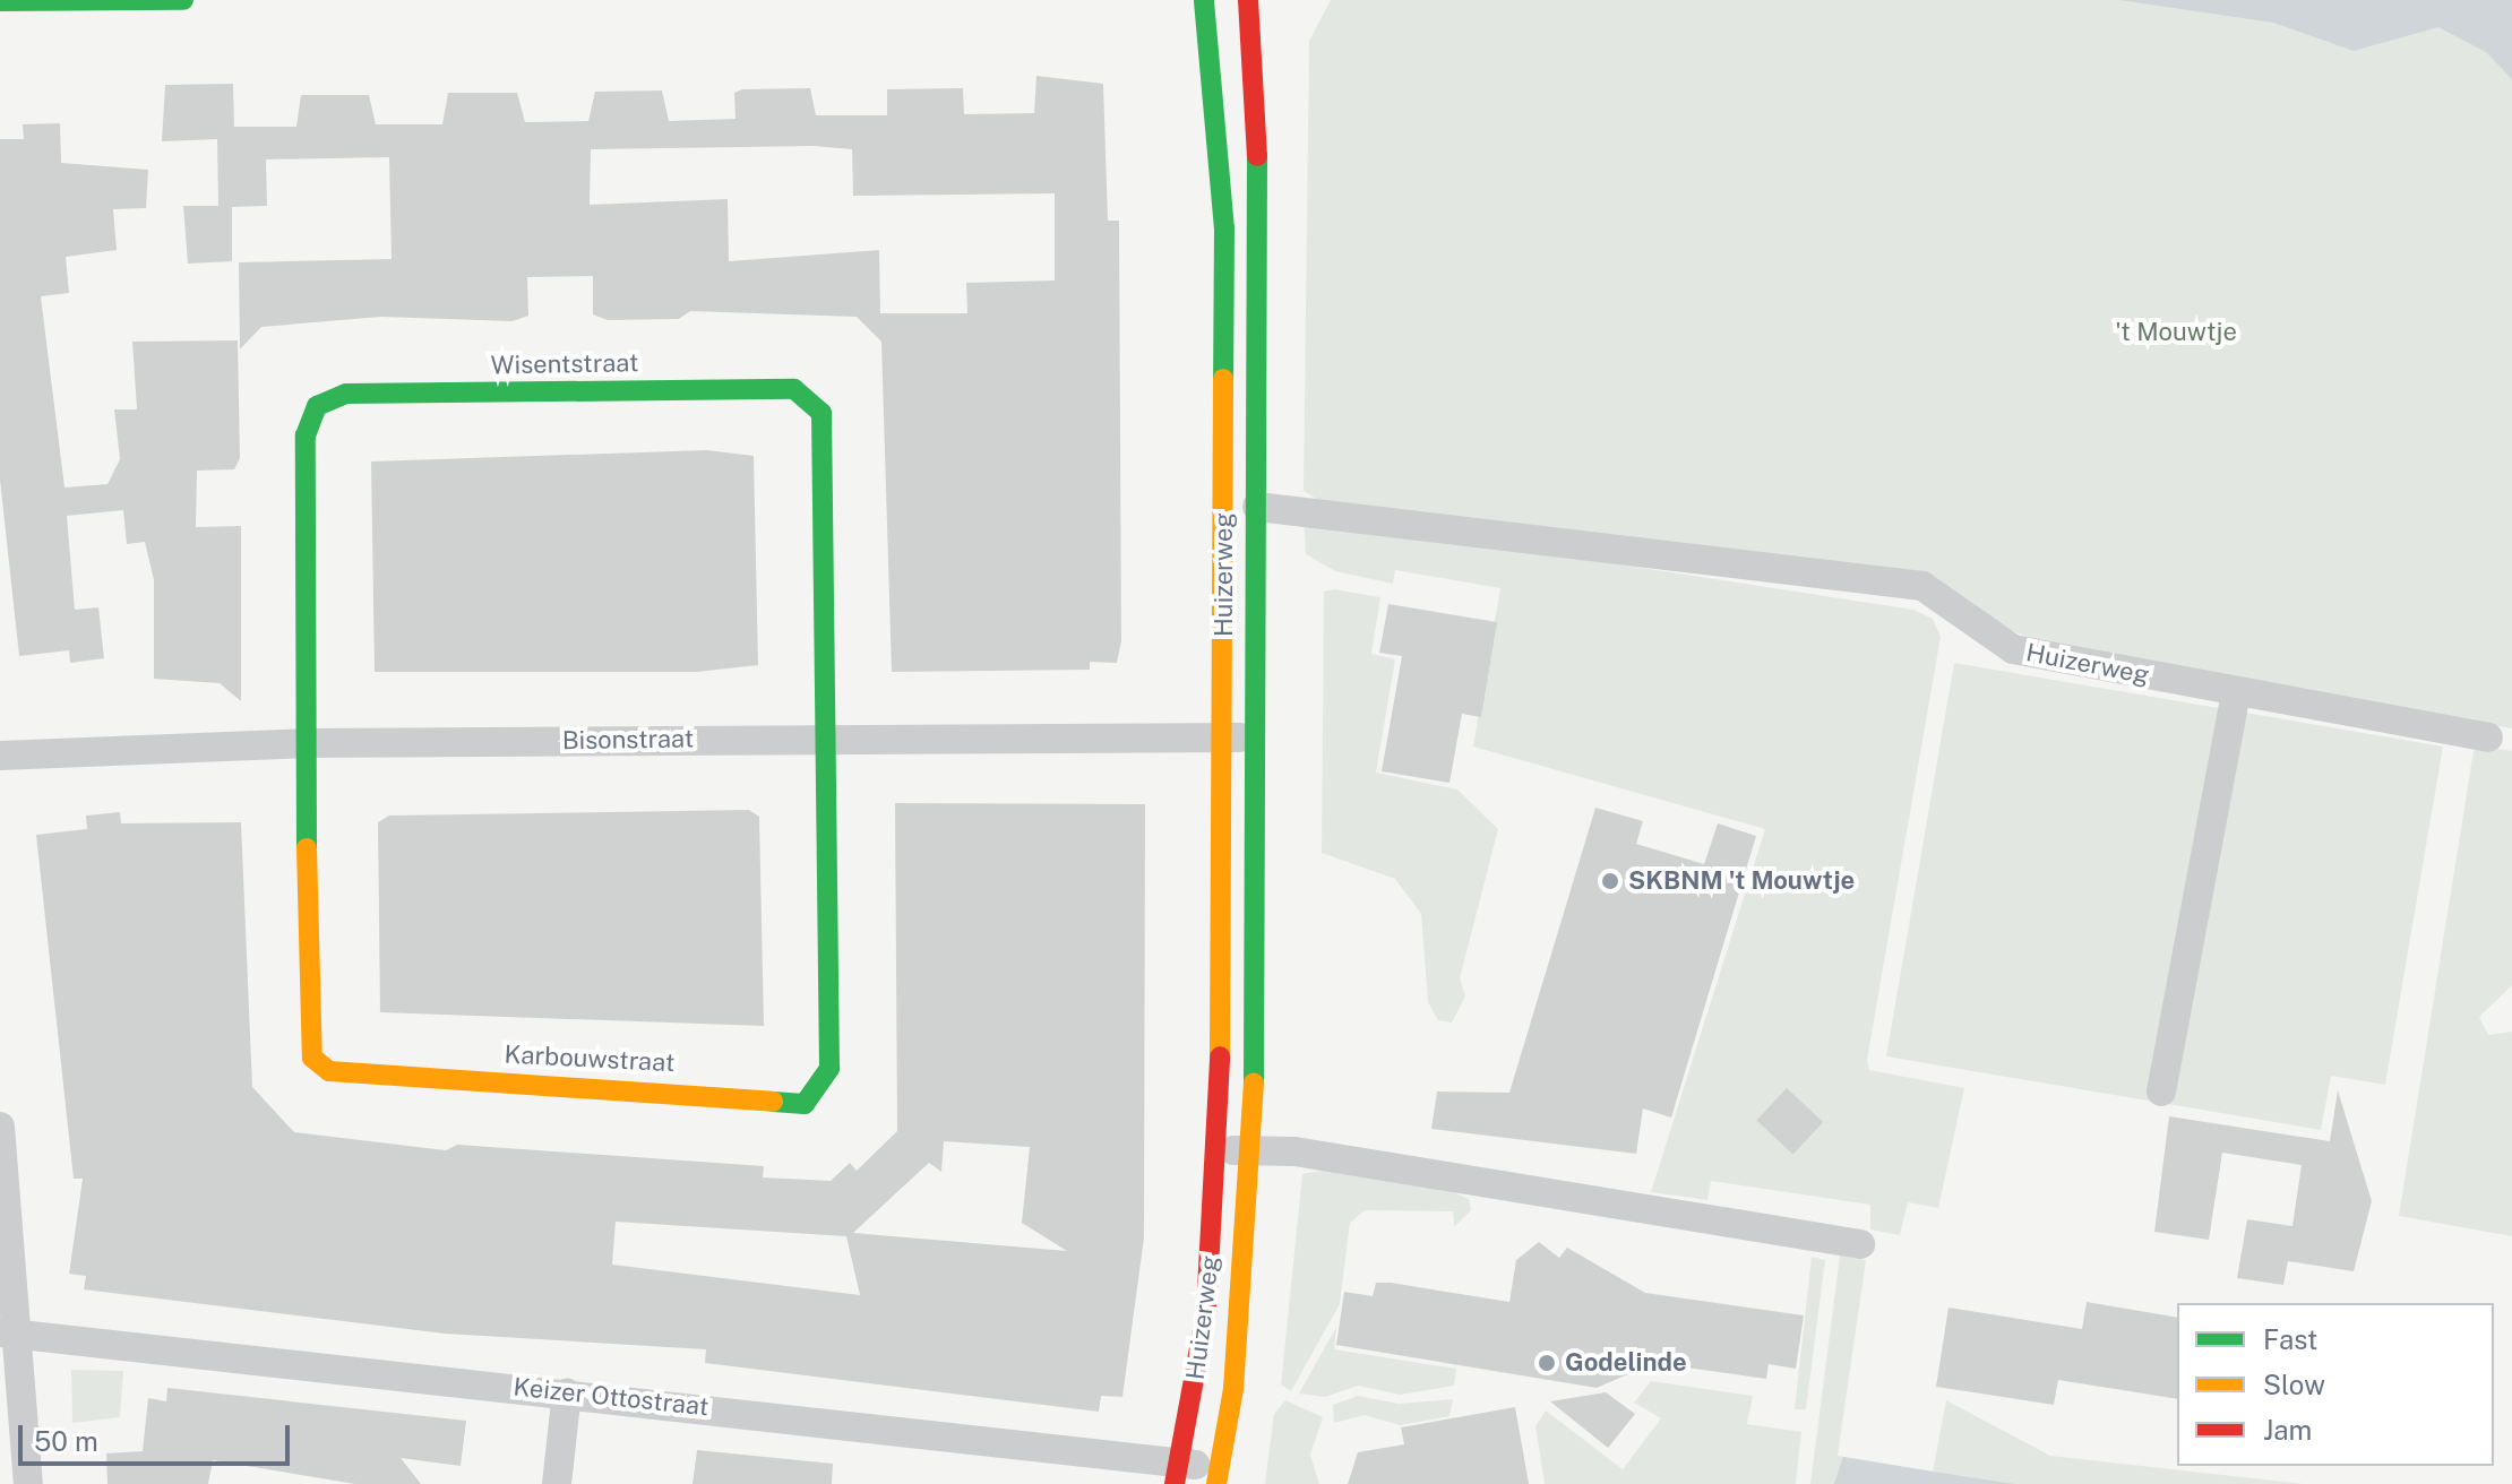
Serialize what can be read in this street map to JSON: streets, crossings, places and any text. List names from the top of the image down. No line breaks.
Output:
{"streets":{"main road":["Wisentstraat","Huizerweg","Karbouwstraat"],"street":["Bisonstraat","Keizer Ottostraat"]},"crossings":[["Wisentstraat","Bisonstraat"],["Wisentstraat","Karbouwstraat"],["Huizerweg","Bisonstraat"],["Huizerweg","Keizer Ottostraat"],["Bisonstraat","Karbouwstraat"]],"parks":["'t Mouwtje"],"places":["SKBNM 't Mouwtje","Godelinde"],"legend":["Fast","Slow","Jam"],"scale_bar":"50 m"}
